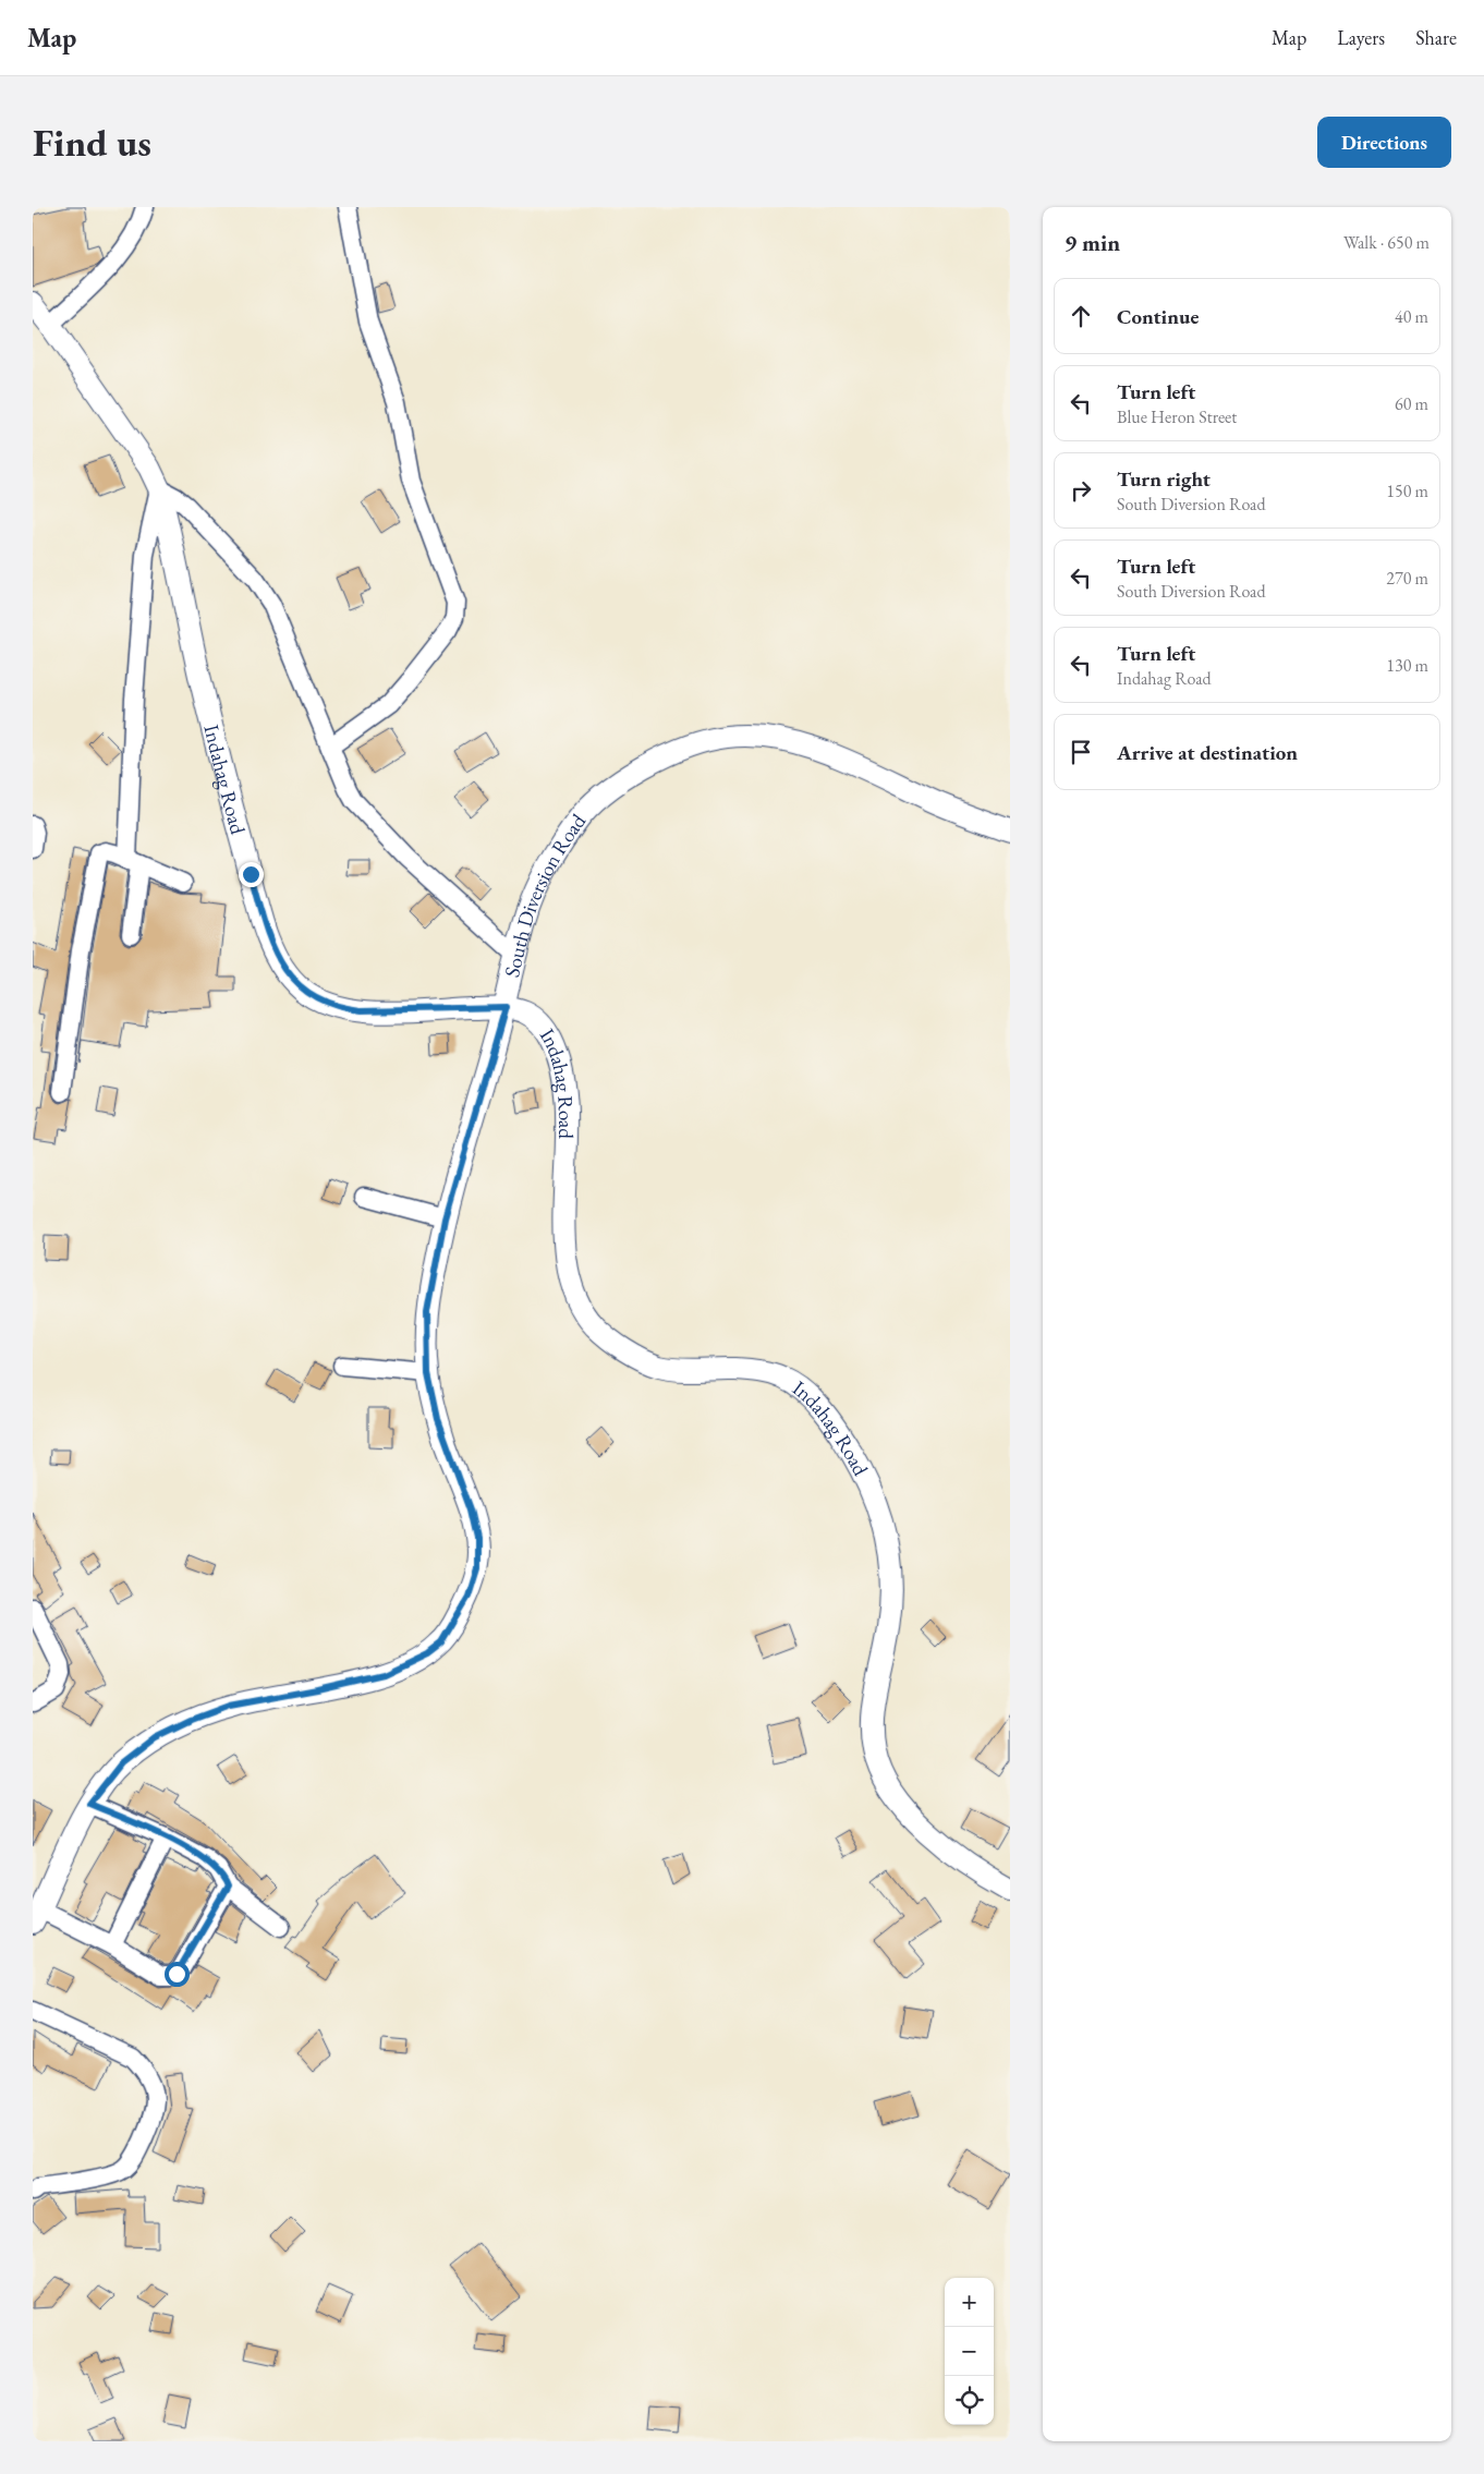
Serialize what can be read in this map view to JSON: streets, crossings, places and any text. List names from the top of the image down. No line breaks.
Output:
{"streets":{"main road":["Indahag Road","South Diversion Road"]},"crossings":[["Indahag Road","South Diversion Road"]],"page":{"header":"Map","nav":["Map","Layers","Share"],"buttons":"Directions","title":"Find us","heading":["9 min","Walk · 650 m"],"list":[["Continue","40 m"],["Turn left","Blue Heron Street","60 m"],["Turn right","South Diversion Road","150 m"],["Turn left","South Diversion Road","270 m"],["Turn left","Indahag Road","130 m"],"Arrive at destination"],"map_buttons":["+","−"]}}
